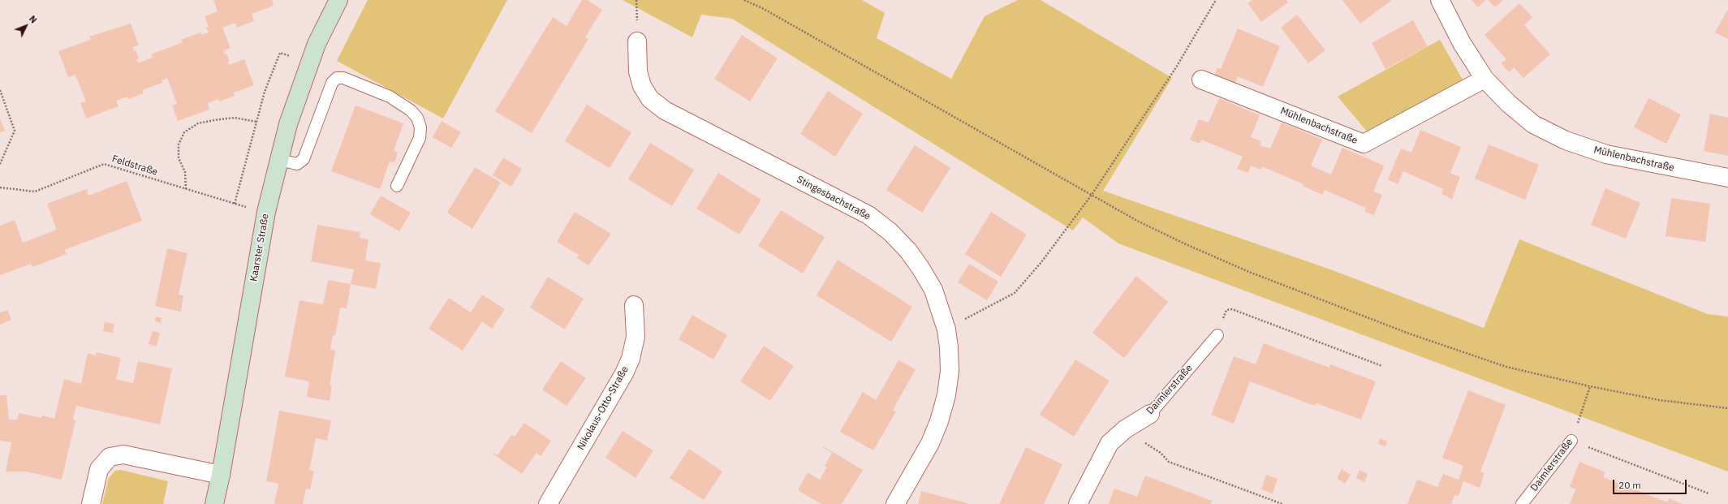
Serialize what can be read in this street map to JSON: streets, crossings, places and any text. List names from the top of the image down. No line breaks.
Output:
{"streets":{"main road":["Kaarster Straße"],"street":["Mühlenbachstraße","Stingesbachstraße","Daimlerstraße","Nikolaus-Otto-Straße"],"path":["Feldstraße"]},"crossings":[["Feldstraße","Kaarster Straße"]],"scale_bar":"20 m","north":"top right"}
